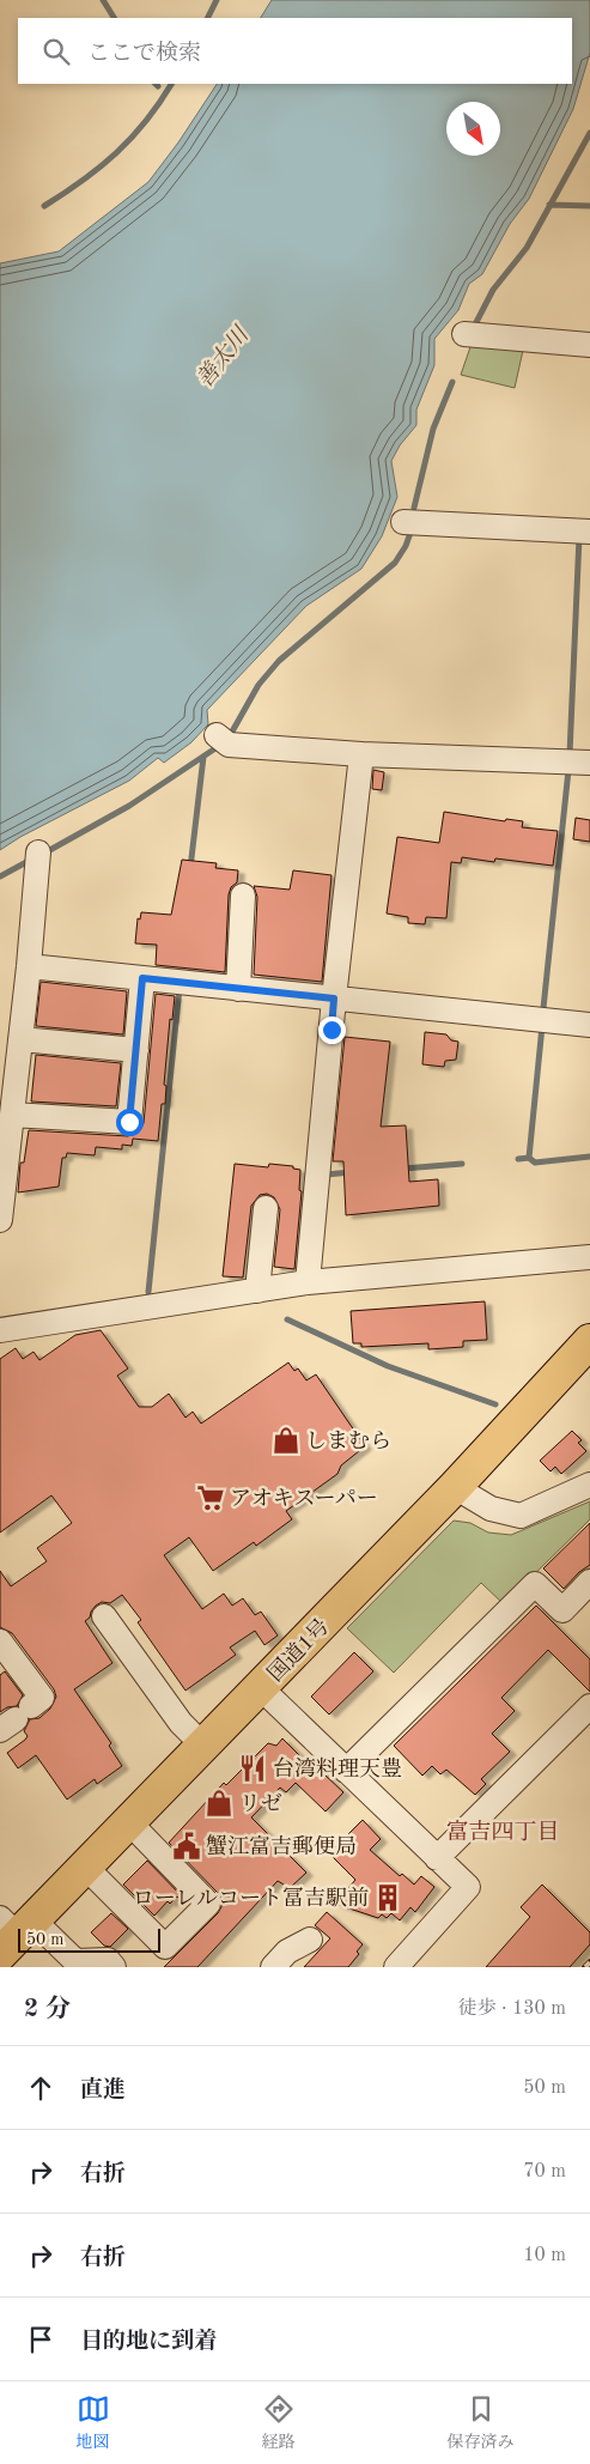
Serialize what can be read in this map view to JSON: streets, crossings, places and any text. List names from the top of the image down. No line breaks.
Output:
{"streets":{"highway":["国道1号"]},"districts":["富吉四丁目"],"water":["善太川"],"places":{"shop":["しまむら","リゼ"],"supermarket":["アオキスーパー"],"restaurant":["台湾料理天豊"],"public building":["蟹江富吉郵便局"],"building":["ローレルコート冨吉駅前"]},"scale_bar":"50 m","north":"bottom right","page":{"search":"ここで検索","scale":"50 m","heading":["2 分","徒歩 · 130 m"],"list":[["直進","50 m"],["右折","70 m"],["右折","10 m"],"目的地に到着"],"nav":["地図","経路","保存済み"]}}
